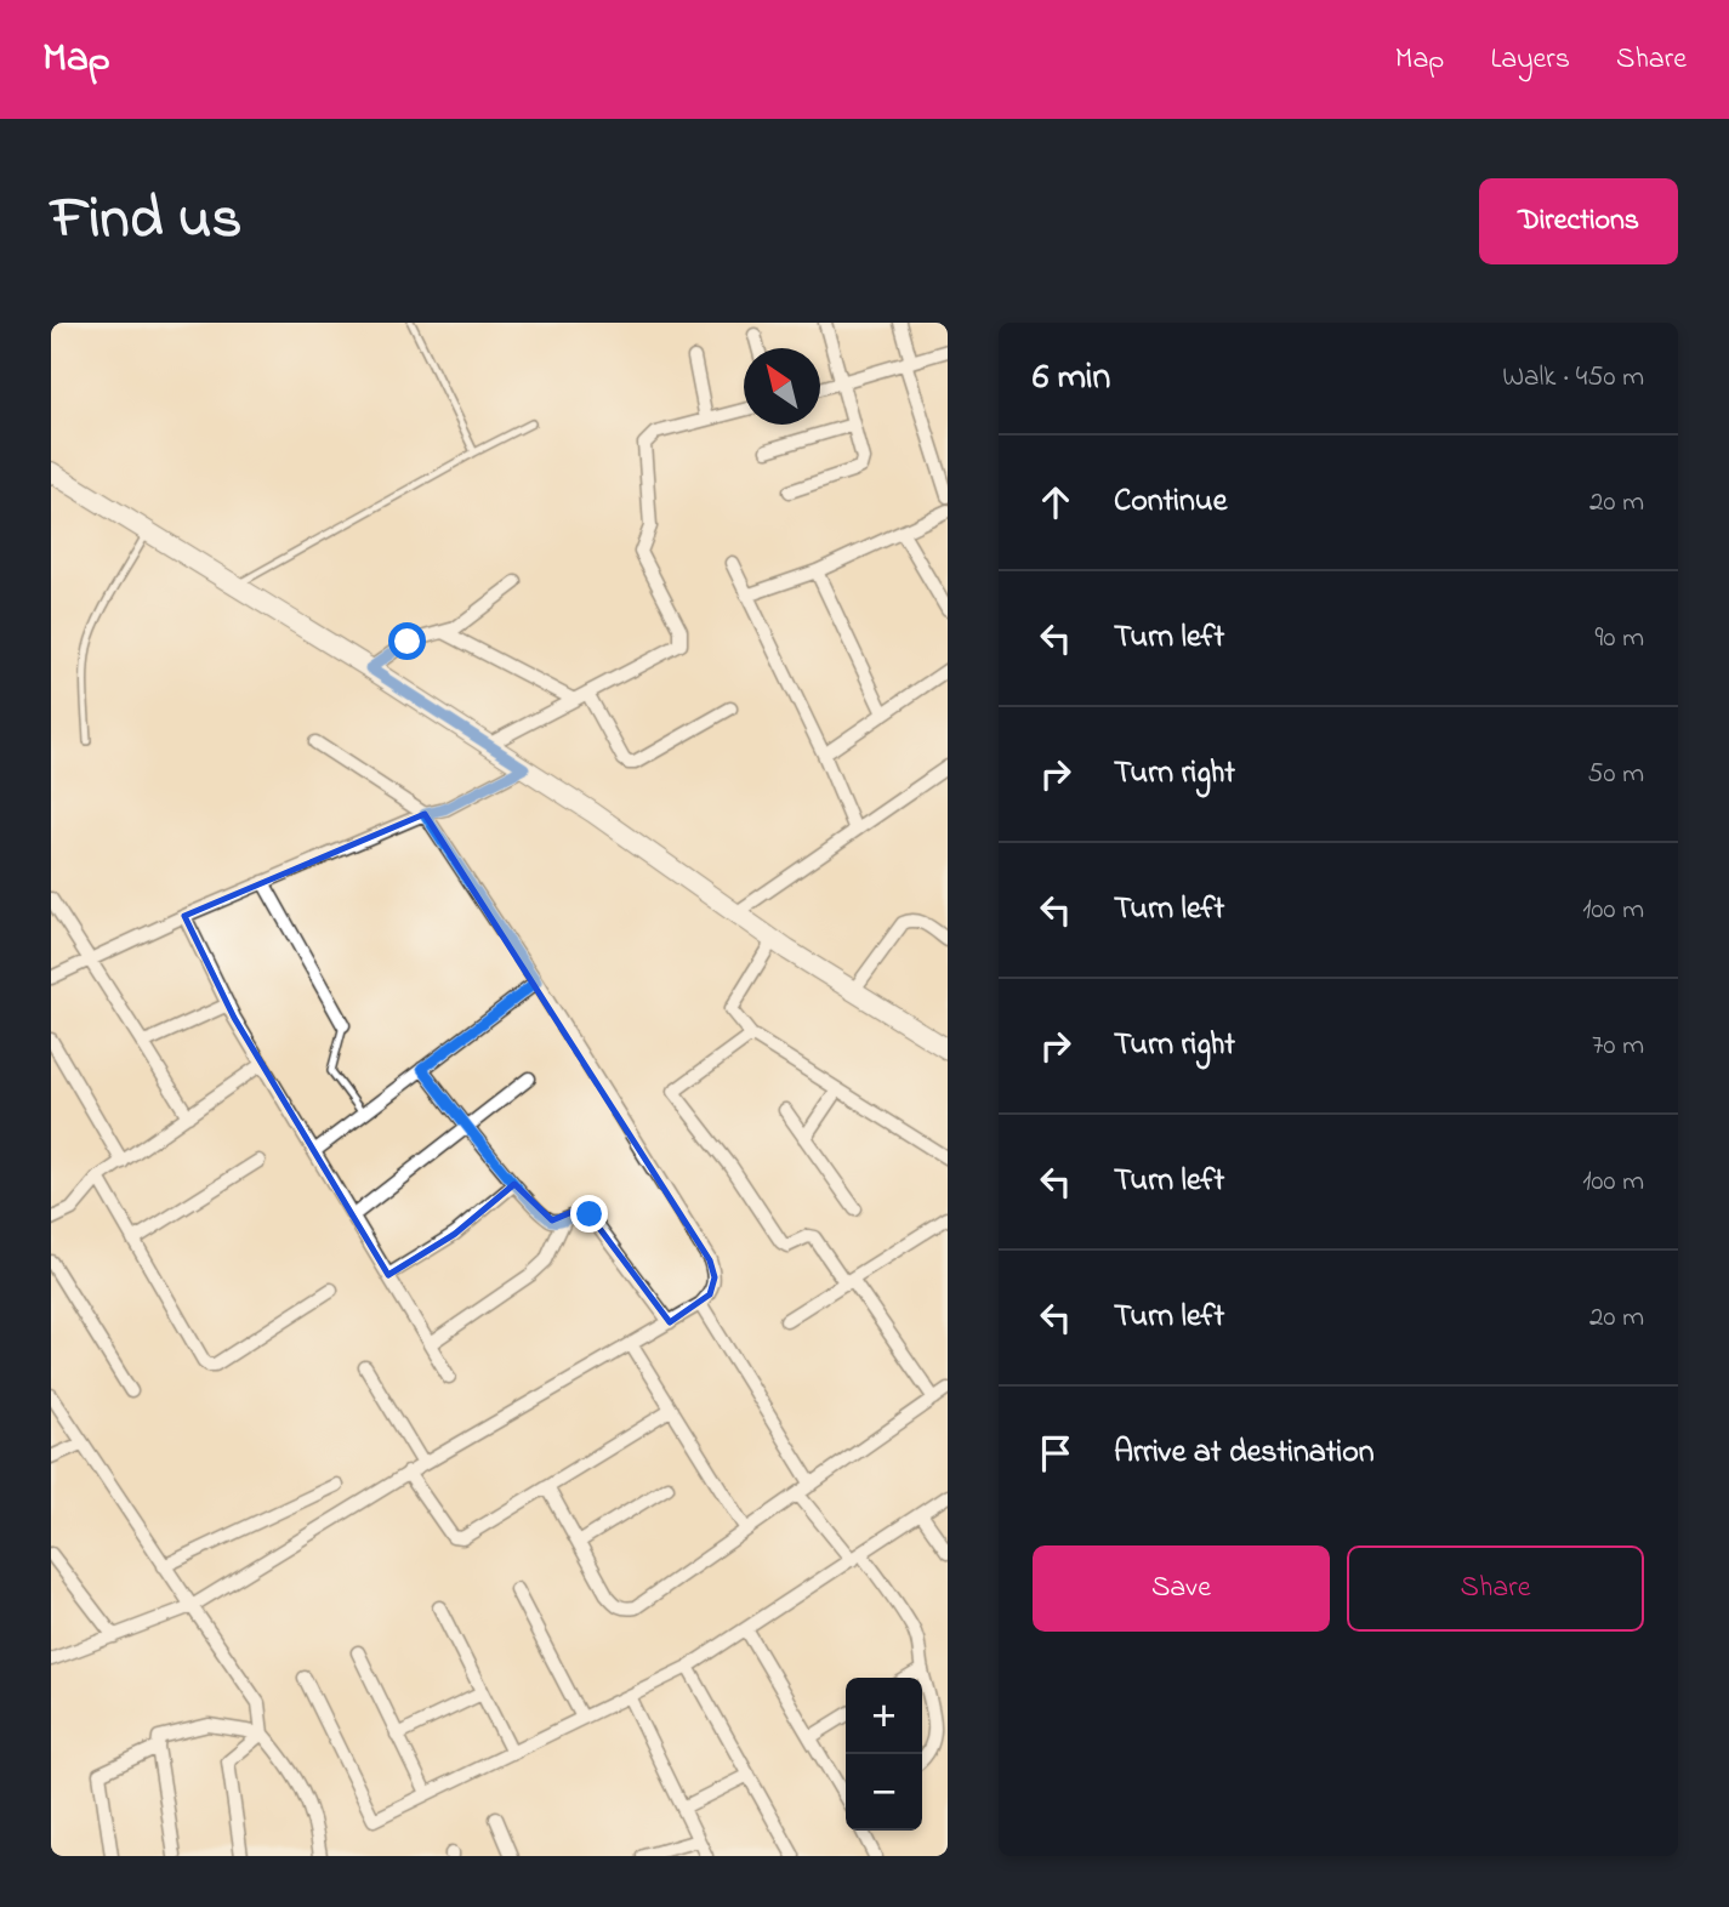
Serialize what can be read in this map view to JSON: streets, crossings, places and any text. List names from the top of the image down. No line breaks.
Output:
{"north":"top left","page":{"header":"Map","nav":["Map","Layers","Share"],"title":"Find us","buttons":["Directions",["Save","Share"]],"heading":["6 min","Walk · 450 m"],"list":[["Continue","20 m"],["Turn left","90 m"],["Turn right","50 m"],["Turn left","100 m"],["Turn right","70 m"],["Turn left","100 m"],["Turn left","20 m"],"Arrive at destination"],"map_buttons":["+","−"]}}
